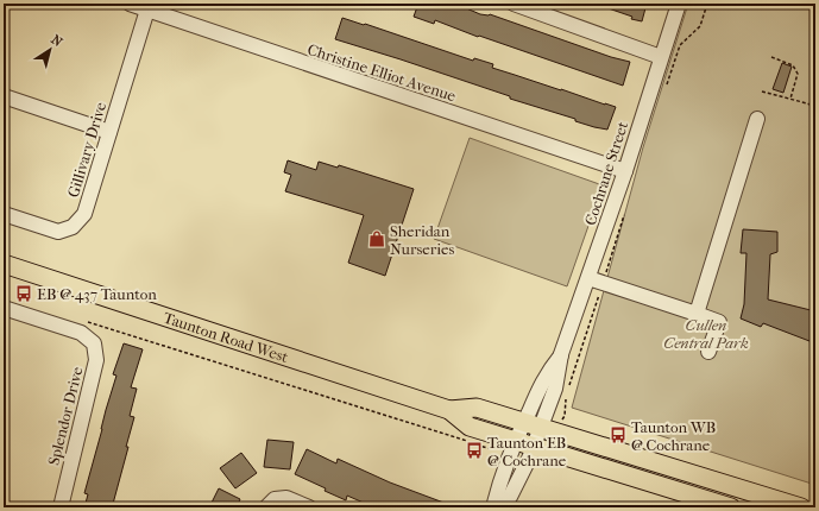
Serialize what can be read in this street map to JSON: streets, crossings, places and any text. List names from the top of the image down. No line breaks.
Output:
{"streets":{"main road":["Taunton Road West"],"street":["Christine Elliot Avenue","Gillivary Drive","Cochrane Street","Splendor Drive"]},"crossings":[["Christine Elliot Avenue","Gillivary Drive"],["Christine Elliot Avenue","Cochrane Street"],["Cochrane Street","Taunton Road West"]],"parks":["Cullen Central Park"],"places":{"shop":["Sheridan Nurseries"],"bus stop":["EB @ 437 Taunton","Taunton WB @ Cochrane","Taunton EB @ Cochrane"]},"north":"top right"}
